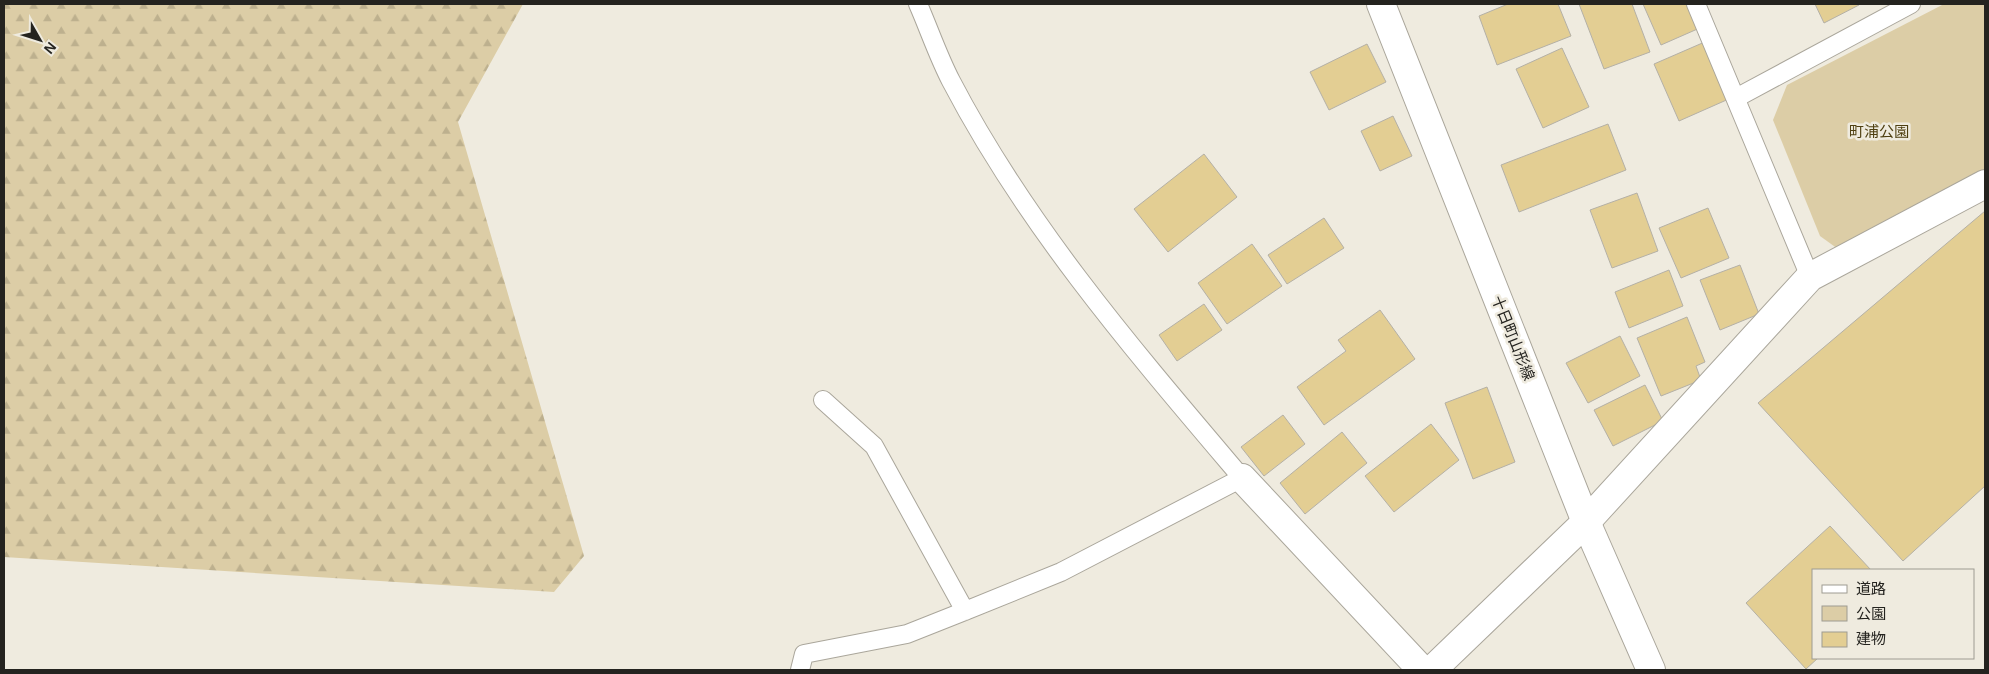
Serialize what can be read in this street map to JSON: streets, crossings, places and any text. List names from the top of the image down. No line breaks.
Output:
{"streets":{"street":["十日町山形線"]},"parks":["町浦公園"],"legend":["道路","公園","建物"],"north":"bottom right"}
